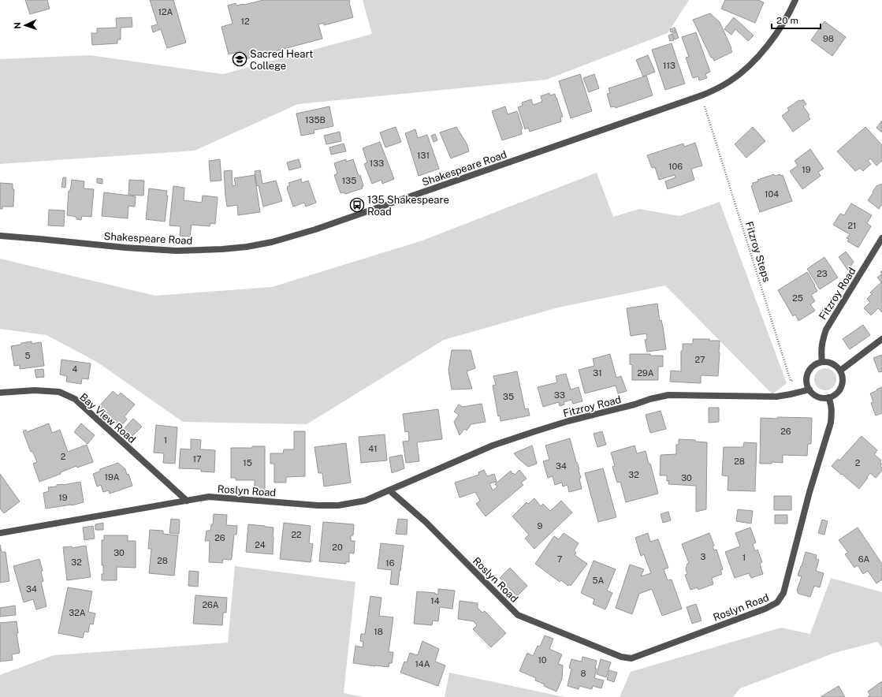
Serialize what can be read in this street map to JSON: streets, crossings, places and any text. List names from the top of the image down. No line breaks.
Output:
{"streets":{"street":["Shakespeare Road","Fitzroy Road","Bay View Road","Roslyn Road"],"path":["Fitzroy Steps"]},"crossings":[["Fitzroy Steps","Fitzroy Road"],["Fitzroy Steps","Roslyn Road"],["Fitzroy Road","Roslyn Road"],["Bay View Road","Roslyn Road"]],"places":{"school or university":["Sacred Heart College"],"bus stop":["135 Shakespeare Road"]},"house_numbers":["12A","12","98","113","135B","131","133","106","19","135","104","21","23","25","5","27","4","31","29A","33","35","26","1","41","2","17","28","15","2","34","32","19A","30","19","9","22","26","24","20","30","3","1","7","6A","28","32","16","5A","34","14","26A","32A","18","10","14A","8"],"scale_bar":"20 m","north":"left"}
